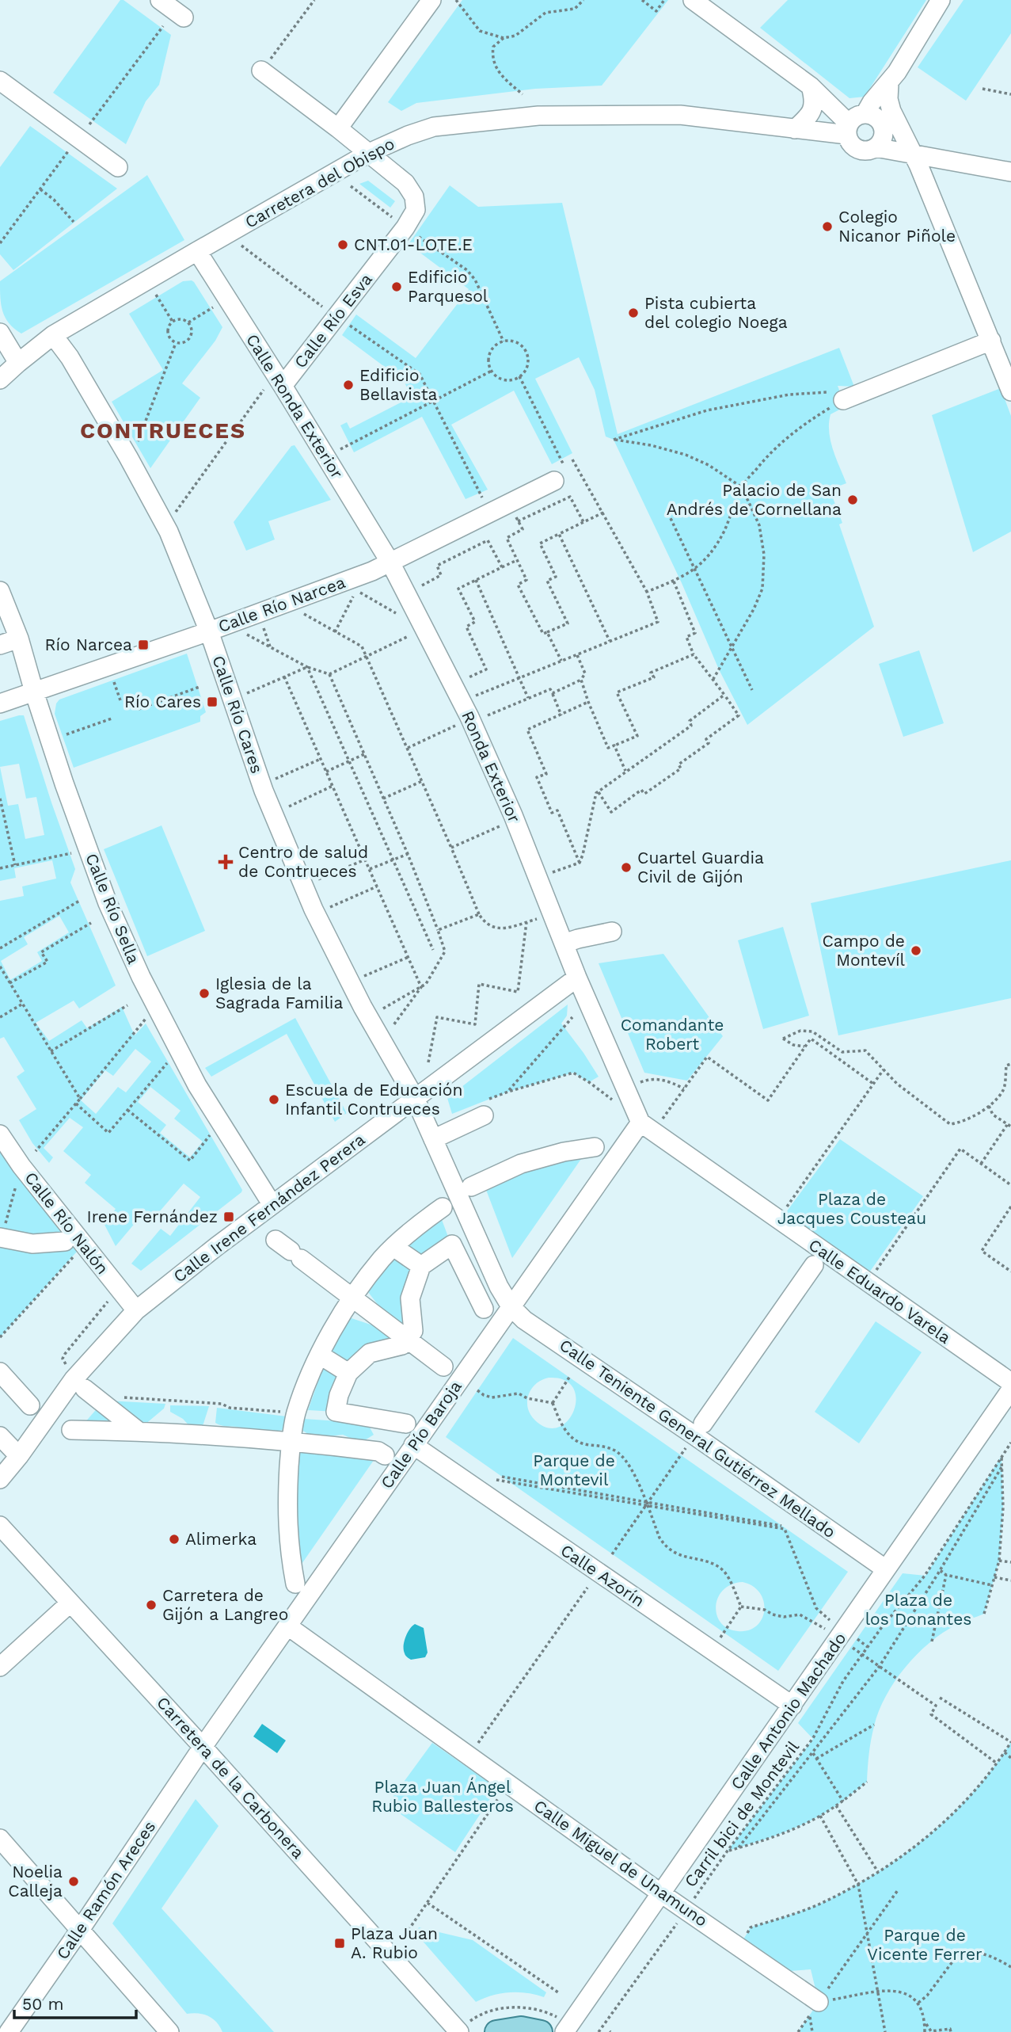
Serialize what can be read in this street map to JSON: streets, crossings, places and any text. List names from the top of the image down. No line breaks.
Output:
{"streets":{"street":["Carretera del Obispo","Calle Río Esva","Calle Ronda Exterior","Calle Río Narcea","Calle Río Cares","Ronda Exterior","Calle Río Sella","Calle Irene Fernández Perera","Calle Río Nalón","Calle Eduardo Varela","Calle Pío Baroja","Calle Teniente General Gutiérrez Mellado","Calle Azorín","Calle Antonio Machado","Carretera de la Carbonera","Calle Miguel de Unamuno","Calle Ramón Areces"],"path":["Carril bici de Montevil"]},"crossings":[["Carretera del Obispo","Calle Río Esva"],["Carretera del Obispo","Calle Ronda Exterior"],["Carretera del Obispo","Calle Río Cares"],["Calle Río Esva","Calle Ronda Exterior"],["Calle Ronda Exterior","Calle Río Narcea"],["Calle Ronda Exterior","Ronda Exterior"],["Calle Río Narcea","Calle Río Cares"],["Calle Río Narcea","Ronda Exterior"],["Calle Río Narcea","Calle Río Sella"],["Calle Río Cares","Calle Irene Fernández Perera"],["Calle Río Cares","Calle Teniente General Gutiérrez Mellado"],["Ronda Exterior","Calle Irene Fernández Perera"],["Ronda Exterior","Calle Eduardo Varela"],["Ronda Exterior","Calle Pío Baroja"],["Calle Río Sella","Calle Irene Fernández Perera"],["Calle Irene Fernández Perera","Calle Río Nalón"],["Calle Eduardo Varela","Calle Pío Baroja"],["Calle Pío Baroja","Calle Teniente General Gutiérrez Mellado"],["Calle Pío Baroja","Calle Azorín"],["Calle Pío Baroja","Carretera de la Carbonera"],["Calle Pío Baroja","Calle Miguel de Unamuno"],["Calle Pío Baroja","Calle Ramón Areces"],["Calle Teniente General Gutiérrez Mellado","Calle Antonio Machado"],["Calle Azorín","Calle Antonio Machado"],["Calle Antonio Machado","Calle Miguel de Unamuno"],["Carretera de la Carbonera","Calle Ramón Areces"],["Carril bici de Montevil","Calle Miguel de Unamuno"]],"districts":["CONTRUECES"],"parks":["Comandante Robert","Plaza de Jacques Cousteau","Parque de Montevil","Plaza de los Donantes","Plaza Juan Ángel Rubio Ballesteros","Parque de Vicente Ferrer"],"places":{"other":["Colegio Nicanor Piñole","CNT.01-LOTE.E","Edificio Parquesol","Pista cubierta del colegio Noega","Edificio Bellavista","Palacio de San Andrés de Cornellana","Cuartel Guardia Civil de Gijón","Campo de Montevíl","Iglesia de la Sagrada Familia","Escuela de Educación Infantil Contrueces","Alimerka","Carretera de Gijón a Langreo","Noelia Calleja"],"transit":["Río Narcea","Río Cares","Irene Fernández","Plaza Juan A. Rubio"],"health":["Centro de salud de Contrueces"]},"scale_bar":"50 m"}
